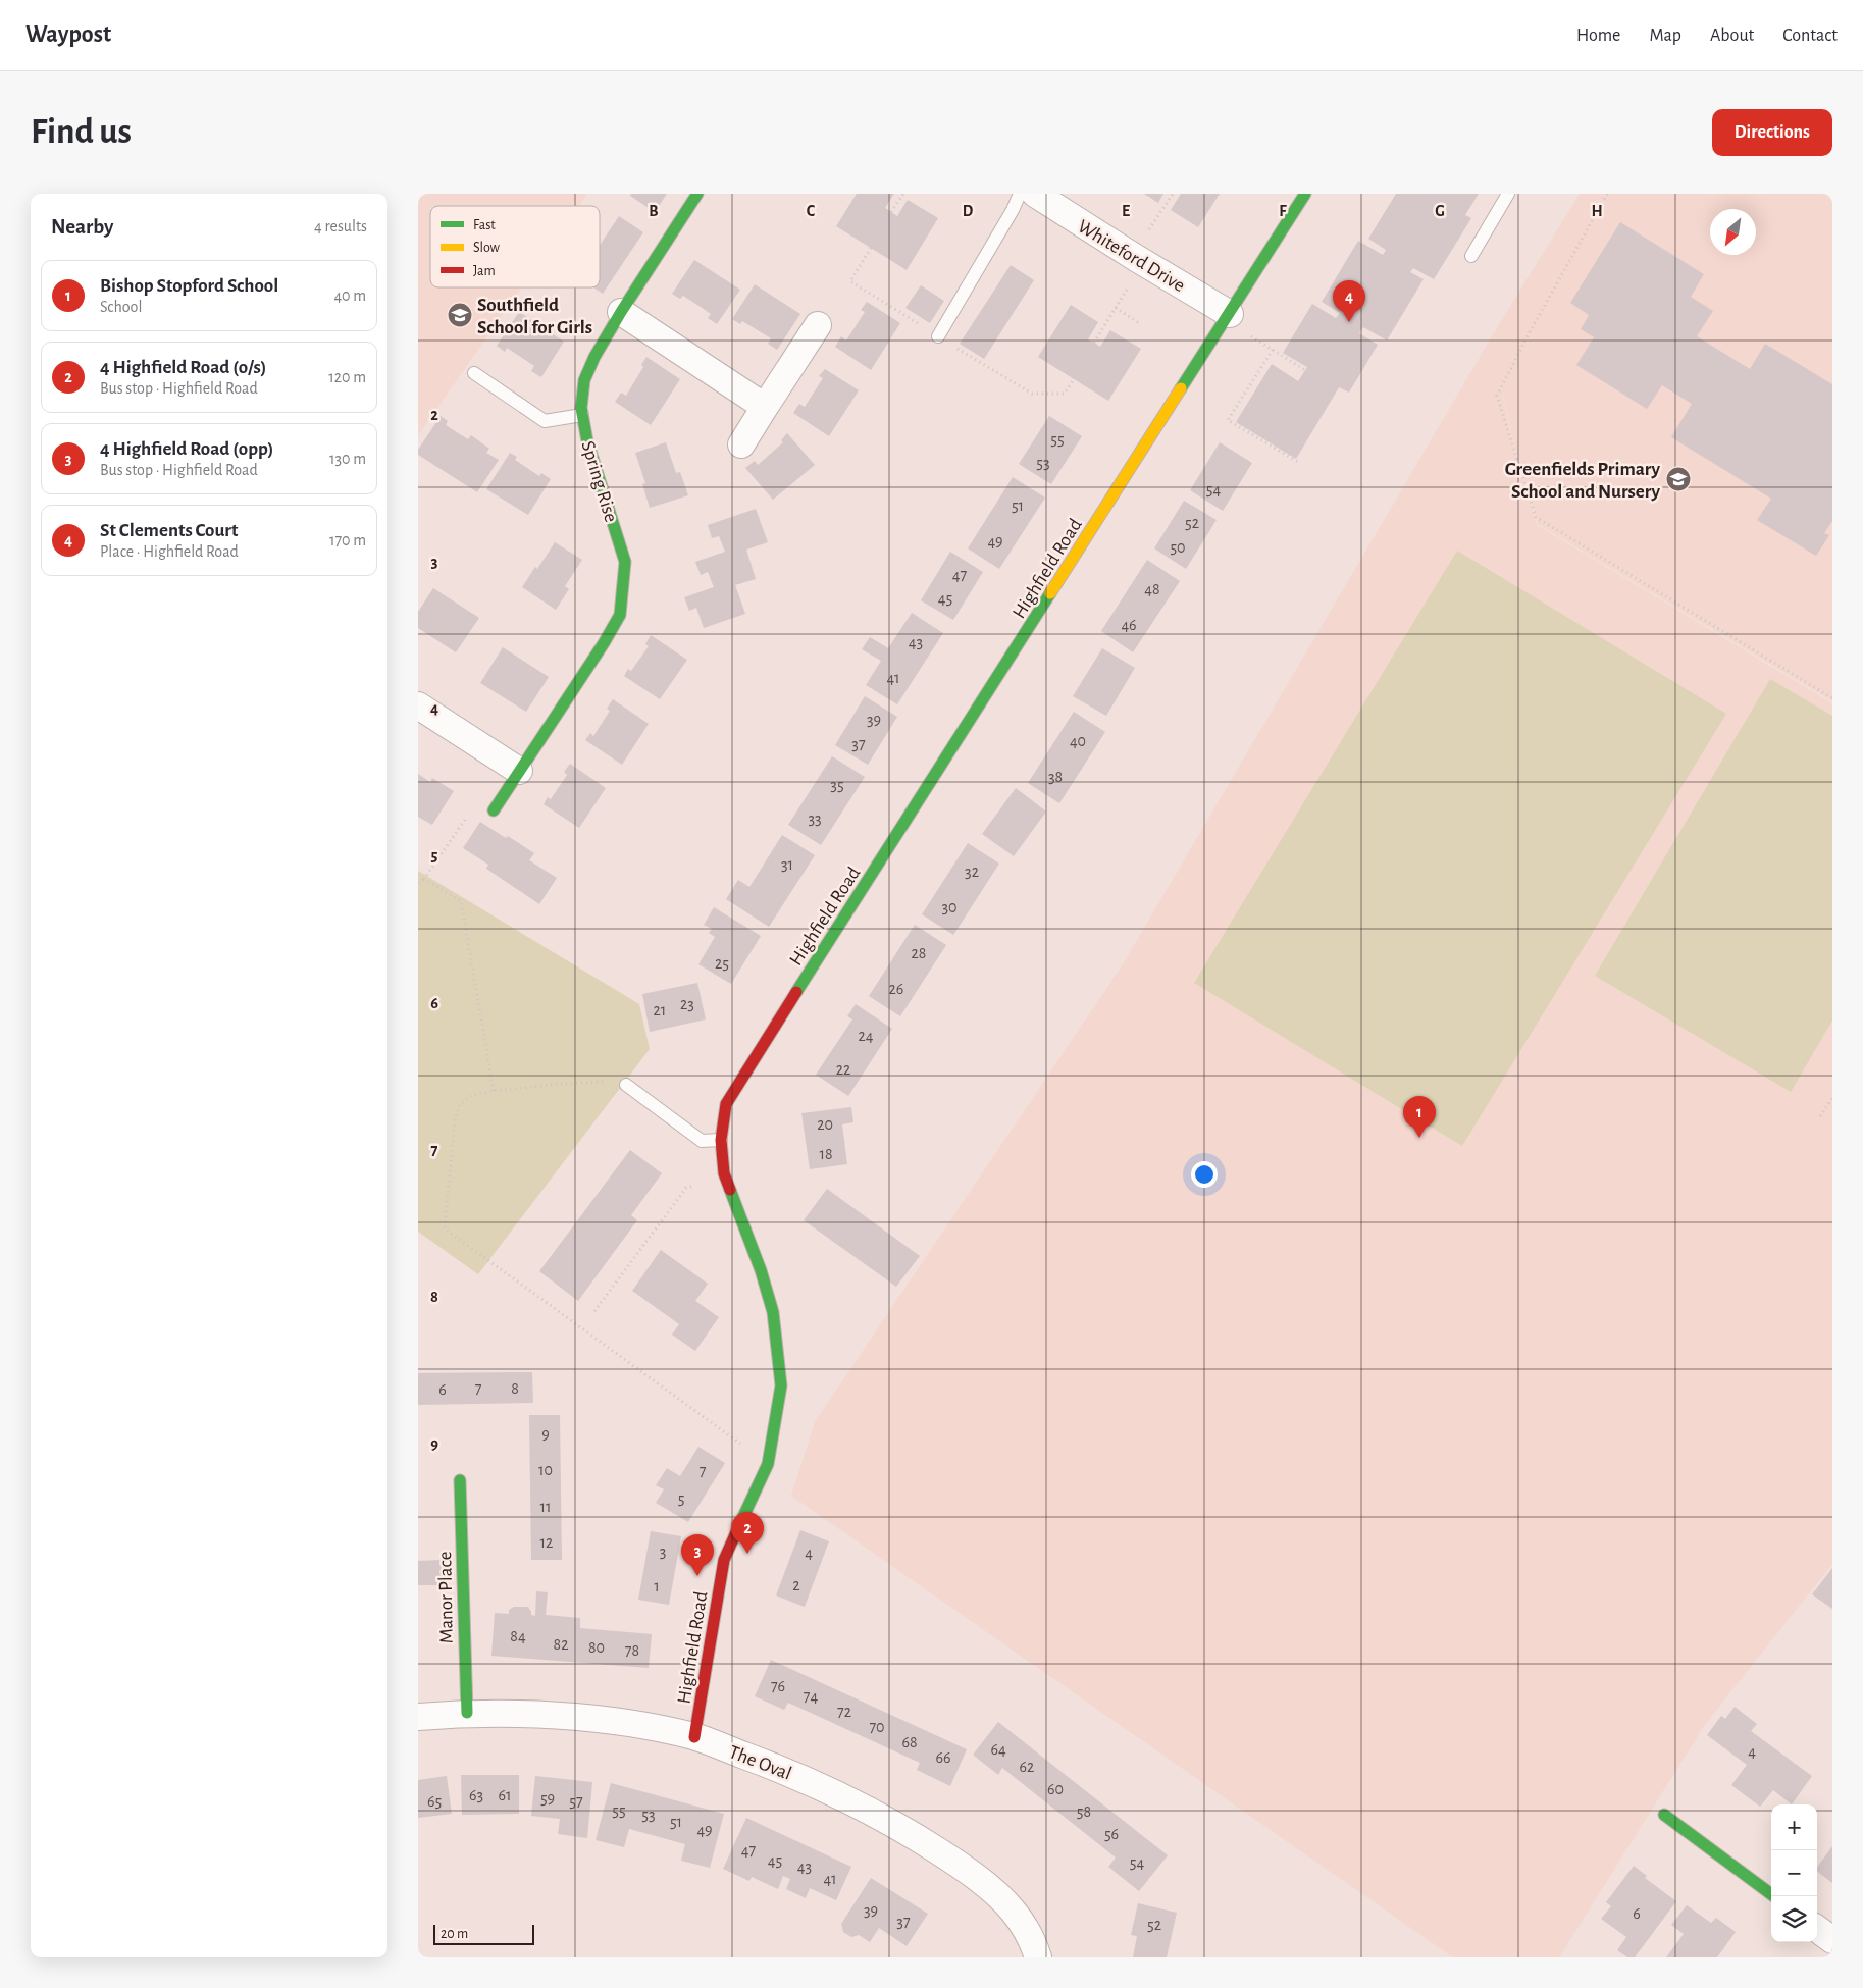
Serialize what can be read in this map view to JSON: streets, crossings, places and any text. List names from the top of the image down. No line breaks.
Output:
{"streets":{"street":["Whiteford Drive","Spring Rise","Highfield Road","Manor Place","The Oval"]},"crossings":[["Whiteford Drive","Highfield Road"],["Highfield Road","The Oval"],["Manor Place","The Oval"]],"places":{"school or university":["Southfield School for Girls","Greenfields Primary School and Nursery"]},"house_numbers":["55","53","54","51","52","49","50","47","48","45","46","43","41","39","40","37","38","35","33","31","32","30","28","25","26","23","21","24","22","20","18","7","8","6","9","10","7","5","11","12","3","4","2","1","84","82","80","78","76","74","72","70","68","64","4","66","62","60","63","61","59","65","57","55","58","53","51","49","56","47","45","54","43","41","39","6","37","52"],"legend":["Fast","Slow","Jam"],"scale_bar":"20 m","north":"bottom left","page":{"header":"Waypost","nav":["Home","Map","About","Contact"],"buttons":"Directions","title":"Find us","heading":["Nearby","4 results"],"list":[{"mark":"1","name":"Bishop Stopford School","note":"School","value":"40 m"},{"mark":"2","name":"4 Highfield Road (o/s)","note":"Bus stop · Highfield Road","value":"120 m"},{"mark":"3","name":"4 Highfield Road (opp)","note":"Bus stop · Highfield Road","value":"130 m"},{"mark":"4","name":"St Clements Court","note":"Place · Highfield Road","value":"170 m"}],"pins":["4","1","2","3"],"map_buttons":["+","−"],"scale":"20 m"},"grid":{"columns":["B","C","D","E","F","G","H"],"rows":["2","3","4","5","6","7","8","9"]}}
